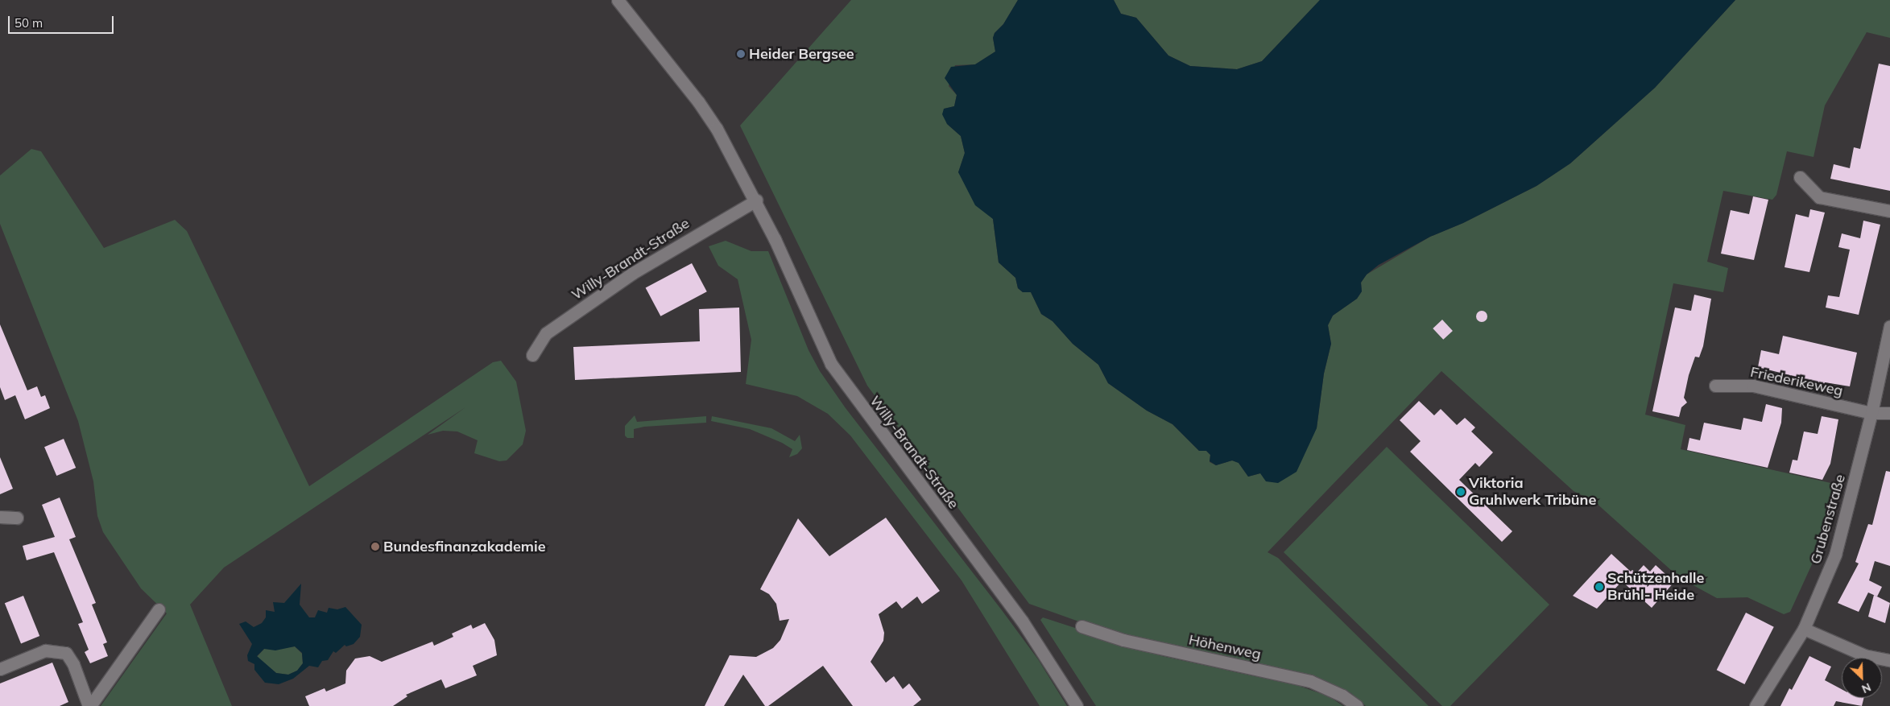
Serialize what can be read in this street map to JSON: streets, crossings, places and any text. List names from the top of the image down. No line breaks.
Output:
{"streets":{"street":["Willy-Brandt-Straße","Friederikeweg","Grubenstraße","Höhenweg"]},"crossings":[["Friederikeweg","Grubenstraße"]],"places":["Heider Bergsee","Viktoria Gruhlwerk Tribüne","Bundesfinanzakademie","Schützenhalle Brühl- Heide"],"scale_bar":"50 m","north":"bottom right"}
